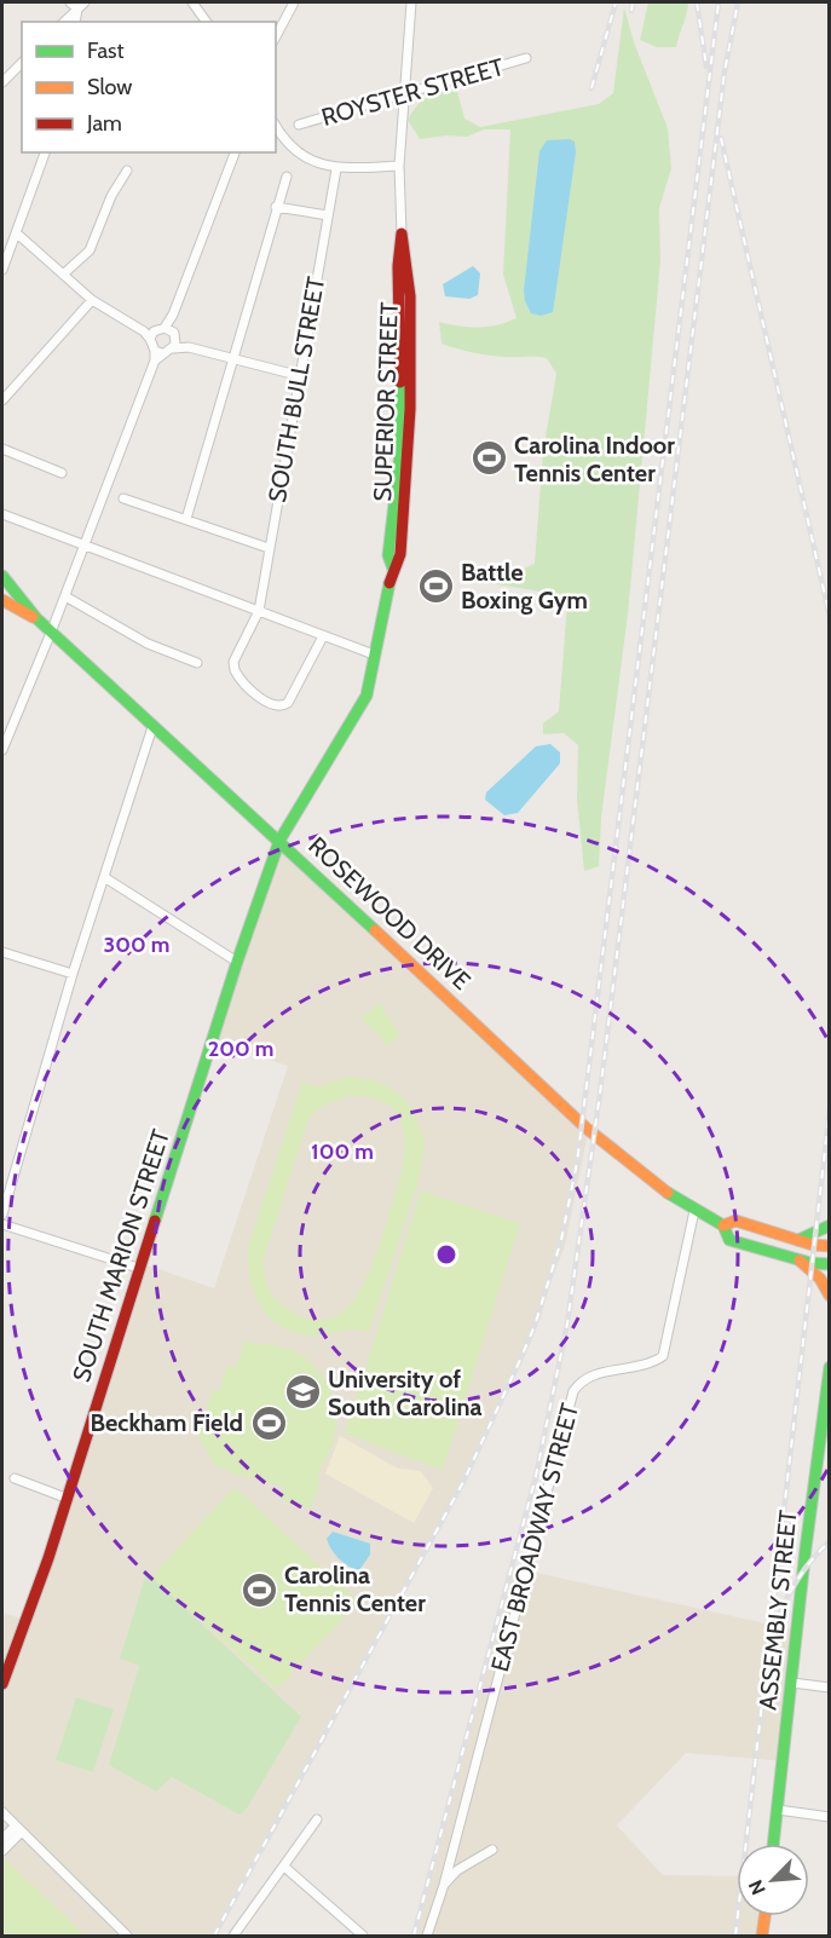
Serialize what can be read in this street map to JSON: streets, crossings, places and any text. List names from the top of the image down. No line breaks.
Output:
{"streets":{"main road":["SUPERIOR STREET","ROSEWOOD DRIVE","SOUTH MARION STREET","ASSEMBLY STREET"],"street":["ROYSTER STREET","SOUTH BULL STREET","EAST BROADWAY STREET"]},"crossings":[["ROYSTER STREET","SUPERIOR STREET"],["SUPERIOR STREET","ROSEWOOD DRIVE"],["SUPERIOR STREET","SOUTH MARION STREET"],["ROSEWOOD DRIVE","SOUTH MARION STREET"],["ROSEWOOD DRIVE","EAST BROADWAY STREET"]],"places":{"sports":["Carolina Indoor Tennis Center","Battle Boxing Gym","Beckham Field","Carolina Tennis Center"],"school or university":["University of South Carolina"]},"legend":["Fast","Slow","Jam"],"north":"bottom left","rings":["300 m","200 m","100 m"]}
